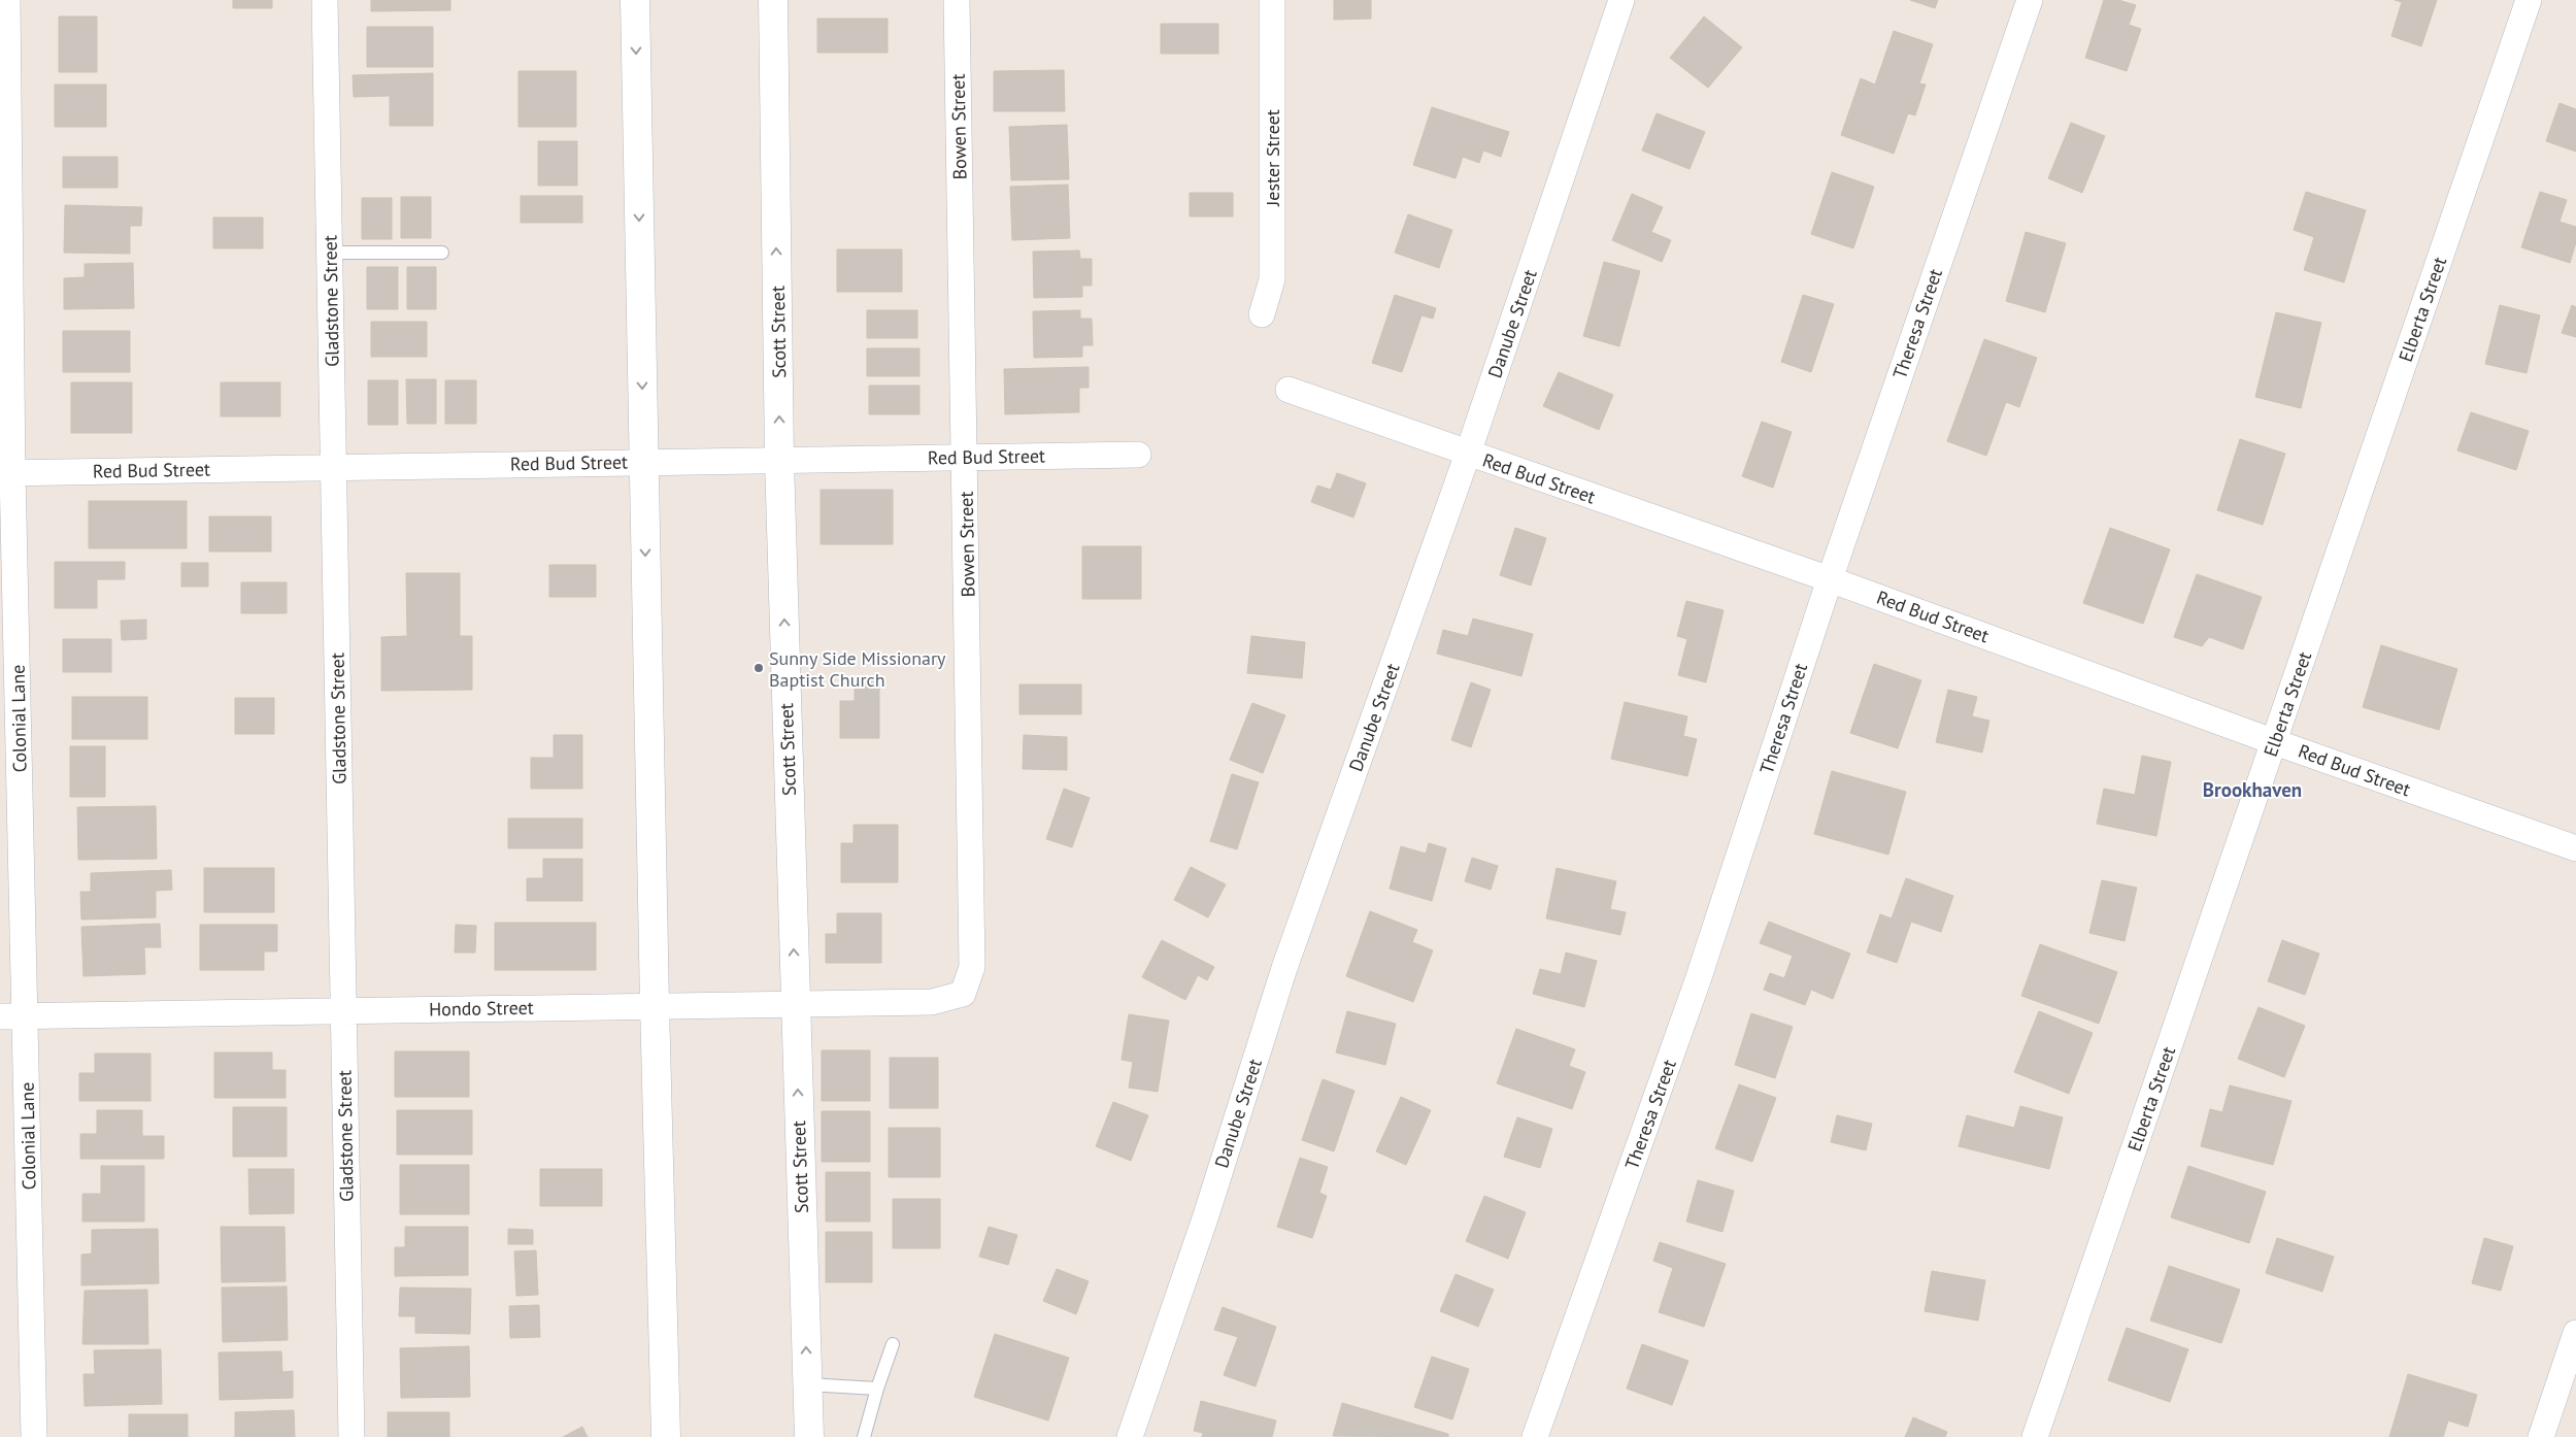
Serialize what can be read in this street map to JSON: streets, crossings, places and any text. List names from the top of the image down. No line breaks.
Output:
{"streets":{"main road":["Scott Street"],"street":["Bowen Street","Jester Street","Gladstone Street","Elberta Street","Danube Street","Theresa Street","Red Bud Street","Colonial Lane","Hondo Street"]},"crossings":[["Bowen Street","Red Bud Street"],["Bowen Street","Hondo Street"],["Gladstone Street","Red Bud Street"],["Gladstone Street","Hondo Street"],["Elberta Street","Red Bud Street"],["Danube Street","Red Bud Street"],["Theresa Street","Red Bud Street"],["Scott Street","Red Bud Street"],["Scott Street","Hondo Street"],["Red Bud Street","Colonial Lane"],["Colonial Lane","Hondo Street"]],"districts":["Brookhaven"],"places":["Sunny Side Missionary Baptist Church"]}
